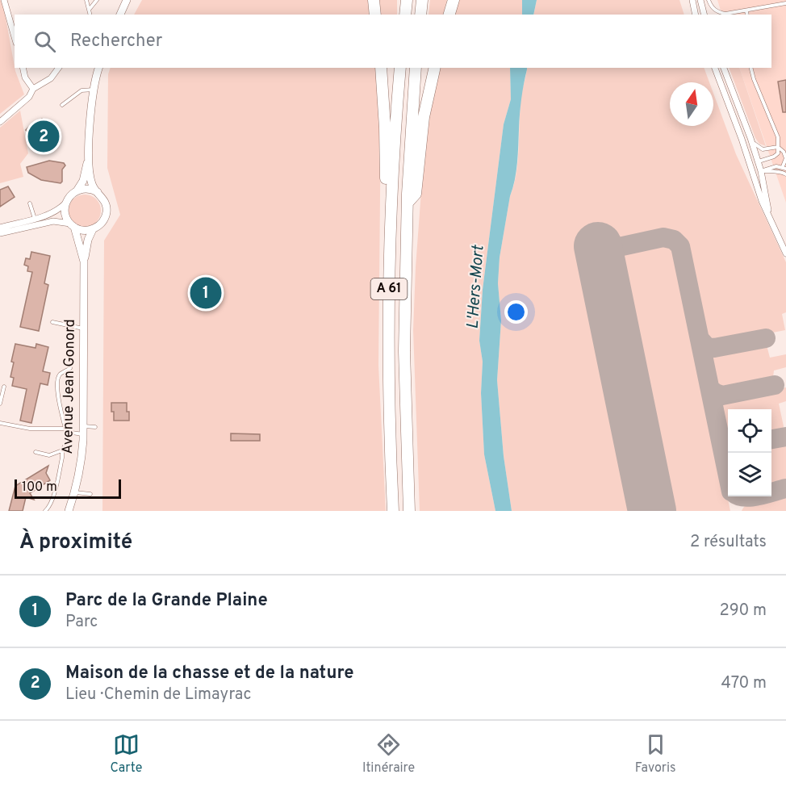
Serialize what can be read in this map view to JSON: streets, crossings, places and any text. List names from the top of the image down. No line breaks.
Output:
{"streets":{"highway":["A 61"],"street":["Avenue Jean Gonord"]},"water":["L'Hers-Mort"],"scale_bar":"100 m","north":"top","page":{"search":"Rechercher","pins":["2","1"],"scale":"100 m","heading":["À proximité","2 résultats"],"list":[{"mark":"1","name":"Parc de la Grande Plaine","note":"Parc","value":"290 m"},{"mark":"2","name":"Maison de la chasse et de la nature","note":"Lieu · Chemin de Limayrac","value":"470 m"}],"nav":["Carte","Itinéraire","Favoris"]}}
